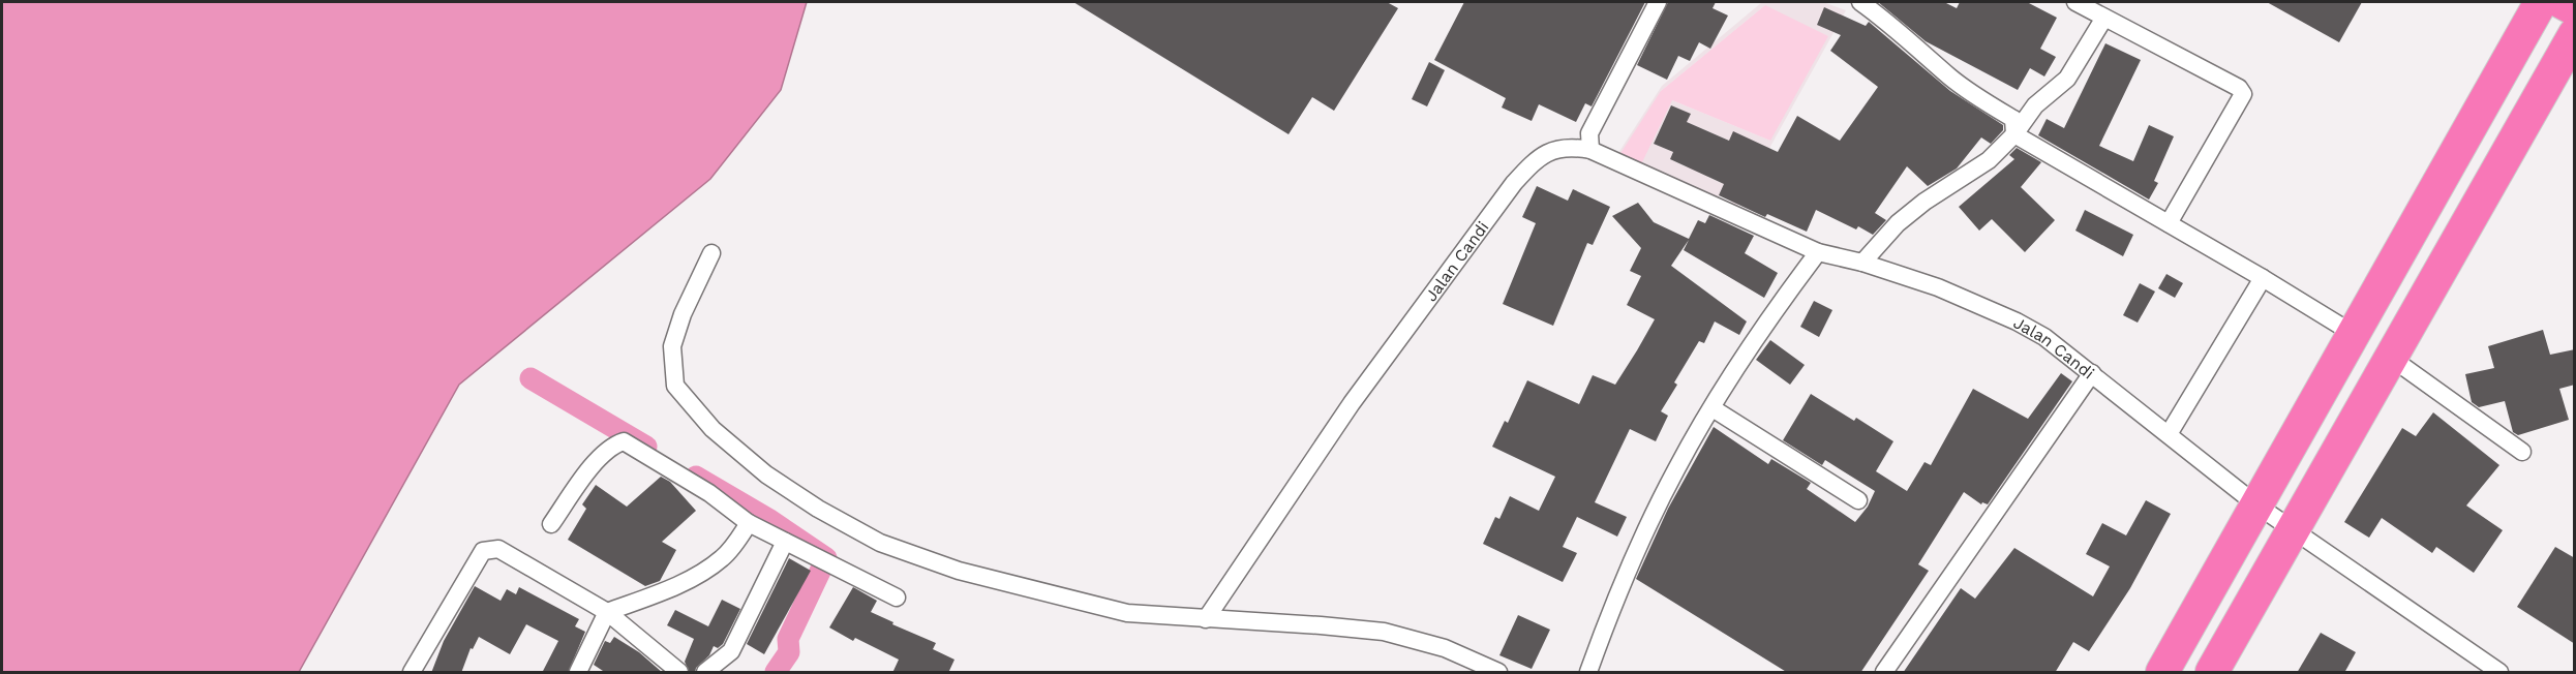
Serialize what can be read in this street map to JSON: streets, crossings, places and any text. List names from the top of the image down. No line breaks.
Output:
{"streets":{"street":["Jalan Candi"]}}
